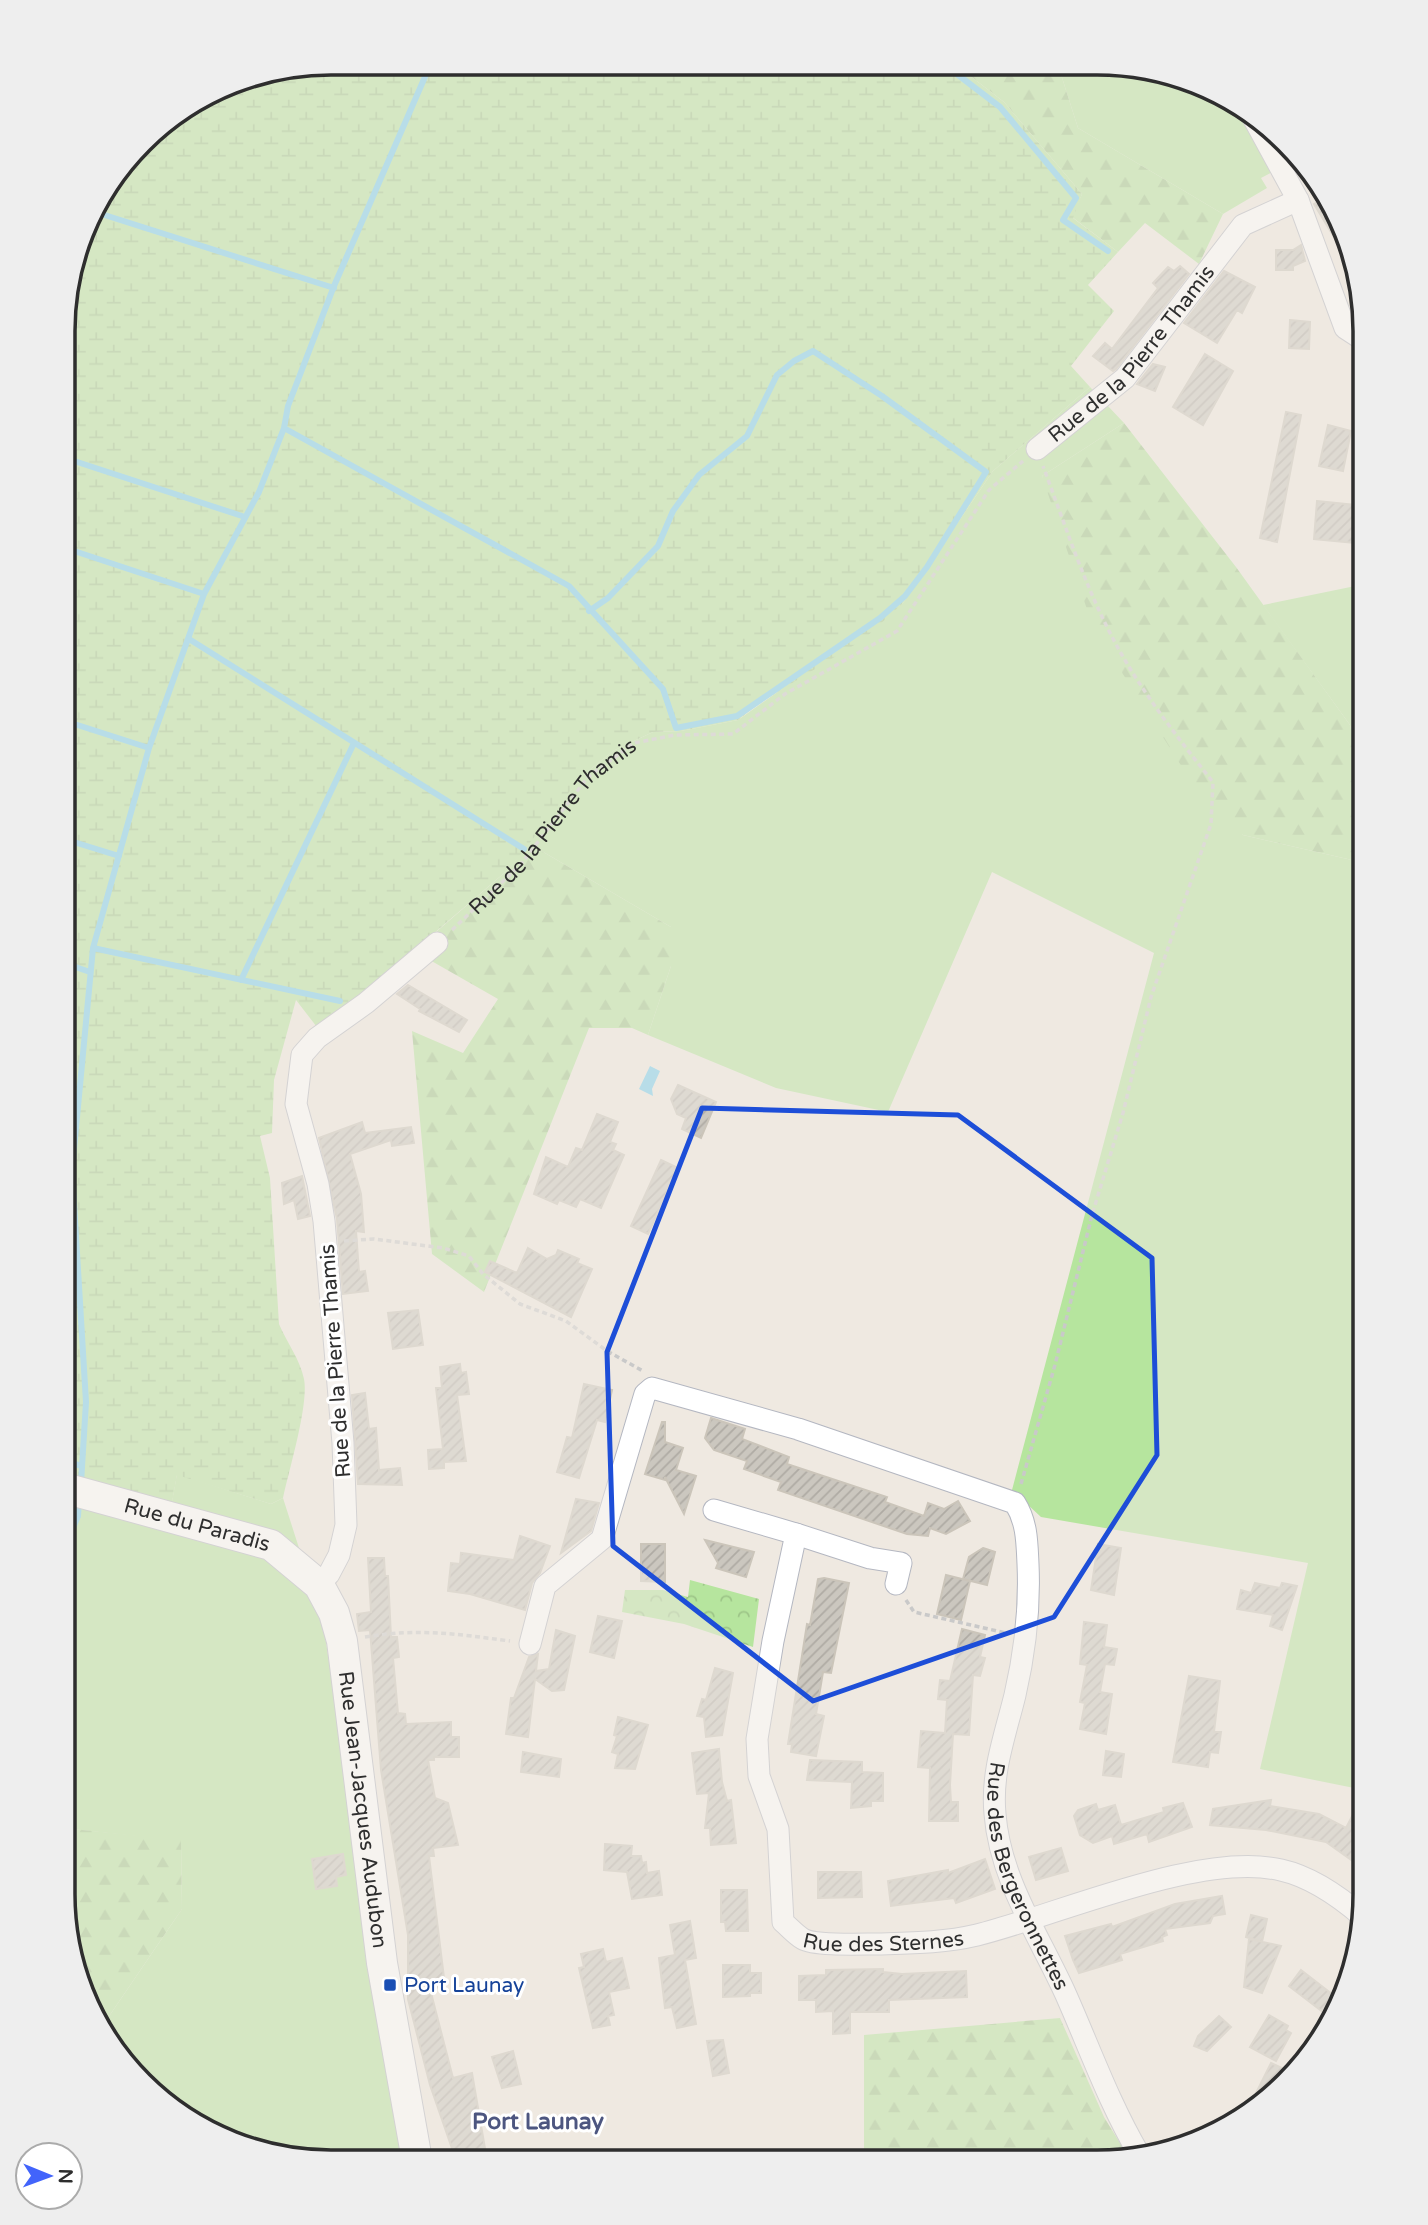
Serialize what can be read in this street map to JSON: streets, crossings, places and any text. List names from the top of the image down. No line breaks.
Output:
{"streets":{"main road":["Rue du Paradis","Rue Jean-Jacques Audubon"],"street":["Rue de la Pierre Thamis","Rue des Bergeronnettes","Rue des Sternes"]},"crossings":[["Rue de la Pierre Thamis","Rue du Paradis"],["Rue de la Pierre Thamis","Rue Jean-Jacques Audubon"],["Rue du Paradis","Rue Jean-Jacques Audubon"],["Rue des Bergeronnettes","Rue des Sternes"]],"districts":["Port Launay"],"places":{"transit":["Port Launay"]},"north":"right"}
